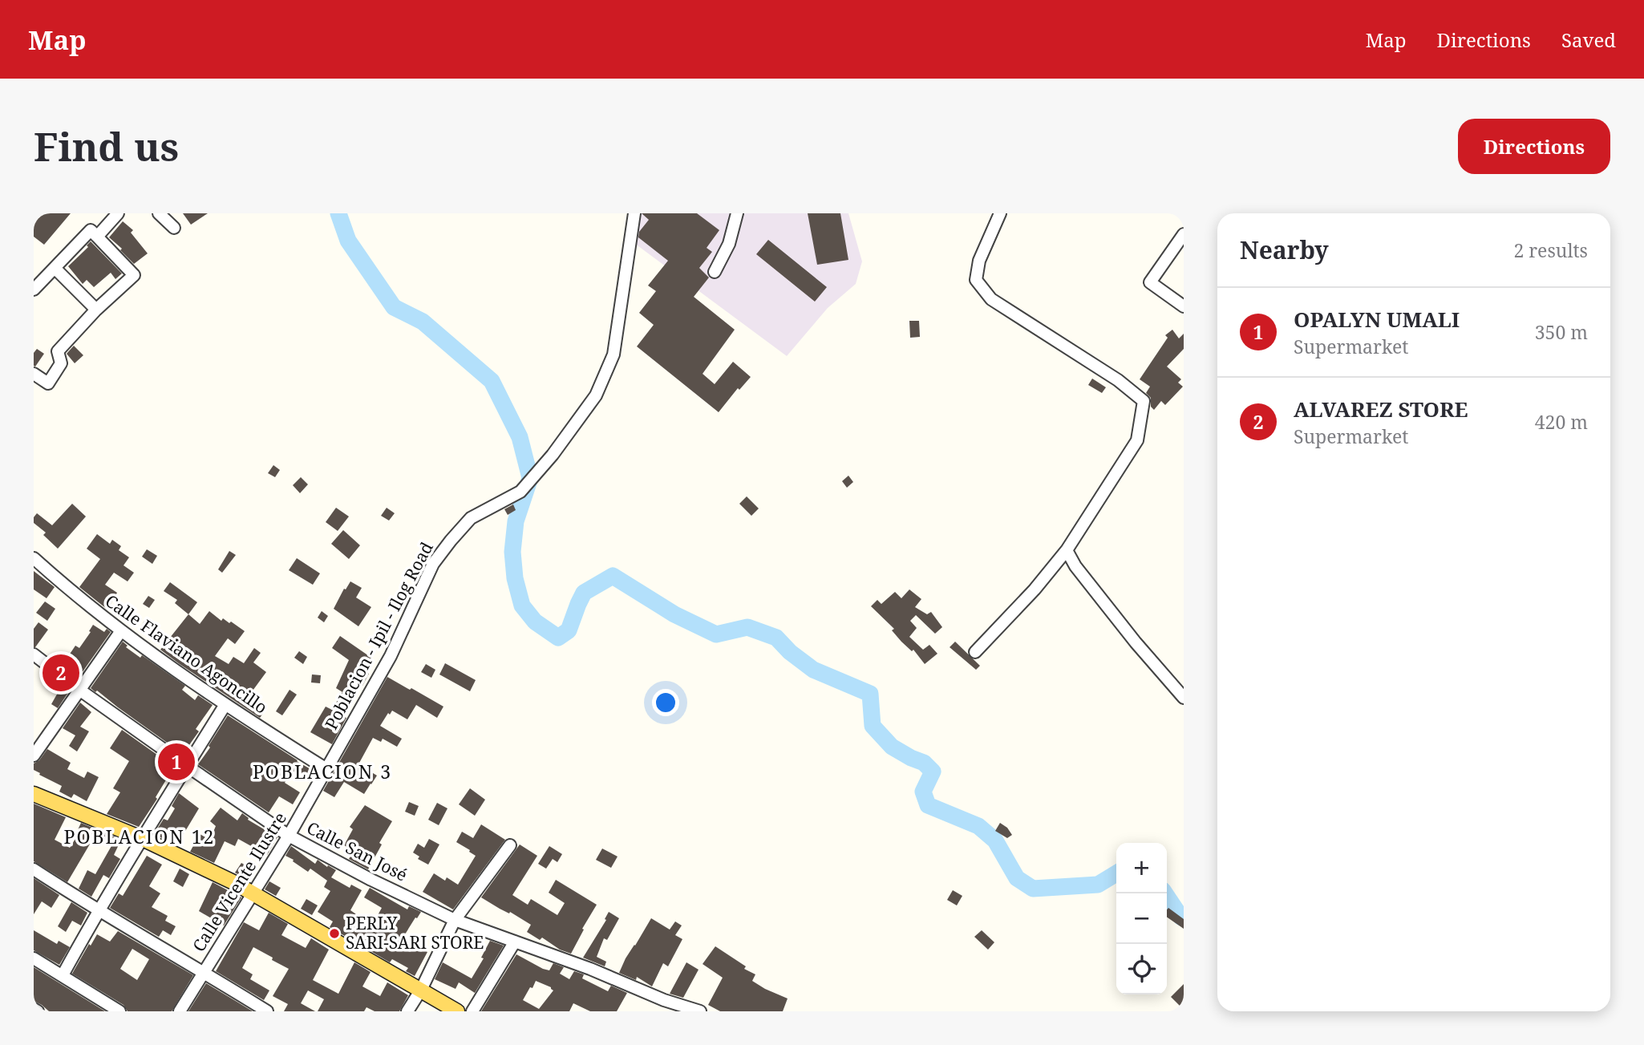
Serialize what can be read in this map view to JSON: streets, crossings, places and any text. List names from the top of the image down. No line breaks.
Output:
{"streets":{"street":["Poblacion - Ipil - Ilog Road","Calle Flaviano Agoncillo","Calle San José","Calle Vicente Ilustre"]},"crossings":[["Poblacion - Ipil - Ilog Road","Calle Flaviano Agoncillo"],["Poblacion - Ipil - Ilog Road","Calle Vicente Ilustre"],["Calle Flaviano Agoncillo","Calle Vicente Ilustre"],["Calle San José","Calle Vicente Ilustre"]],"districts":["POBLACION 3","POBLACION 12"],"places":["PERLY SARI-SARI STORE"],"page":{"header":"Map","nav":["Map","Directions","Saved"],"buttons":"Directions","title":"Find us","heading":["Nearby","2 results"],"list":[{"mark":"1","name":"OPALYN UMALI","note":"Supermarket","value":"350 m"},{"mark":"2","name":"ALVAREZ STORE","note":"Supermarket","value":"420 m"}],"pins":["2","1"],"map_buttons":["+","−"]}}
